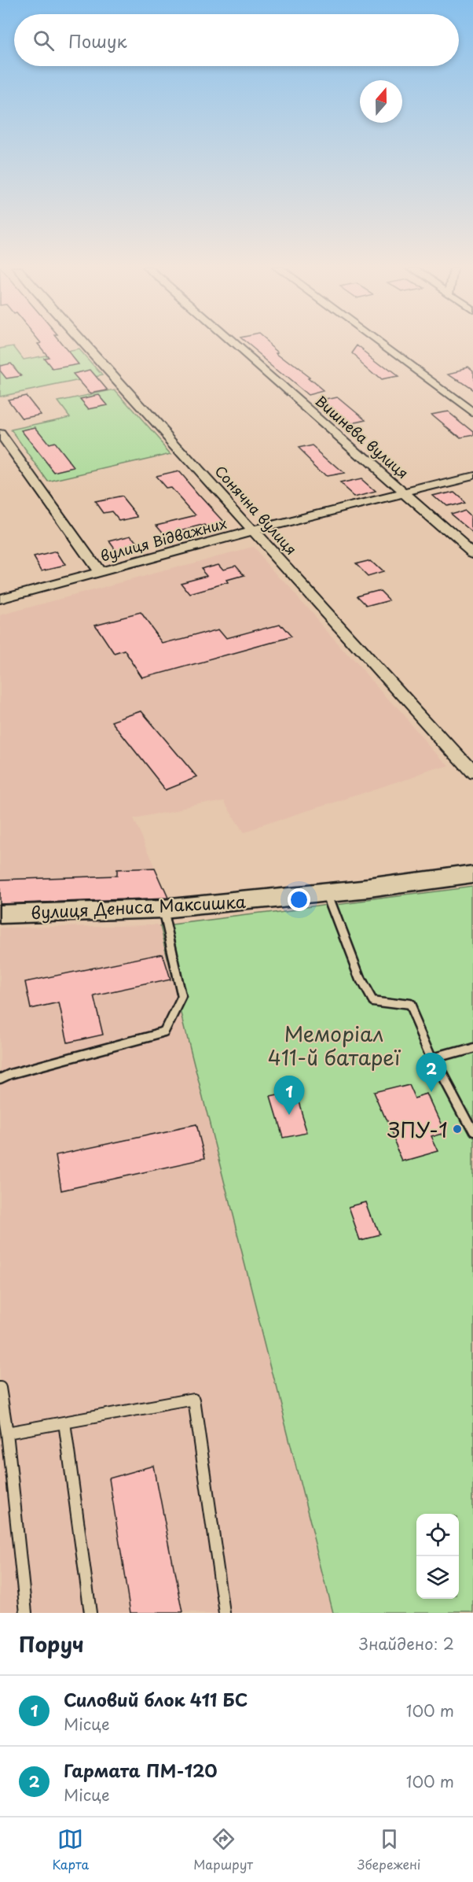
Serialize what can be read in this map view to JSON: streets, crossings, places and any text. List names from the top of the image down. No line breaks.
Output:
{"streets":{"street":["Вишнева вулиця","Сонячна вулиця","вулиця Відважних","вулиця Дениса Максишка"]},"crossings":[["Вишнева вулиця","вулиця Відважних"],["Сонячна вулиця","вулиця Відважних"]],"parks":["Меморіал 411-й батареї"],"places":["ЗПУ-1"],"north":"top","page":{"search":"Пошук","pins":["2","1"],"heading":["Поруч","Знайдено: 2"],"list":[{"mark":"1","name":"Силовий блок 411 БС","note":"Місце","value":"100 m"},{"mark":"2","name":"Гармата ПМ-120","note":"Місце","value":"100 m"}],"nav":["Карта","Маршрут","Збережені"]}}
